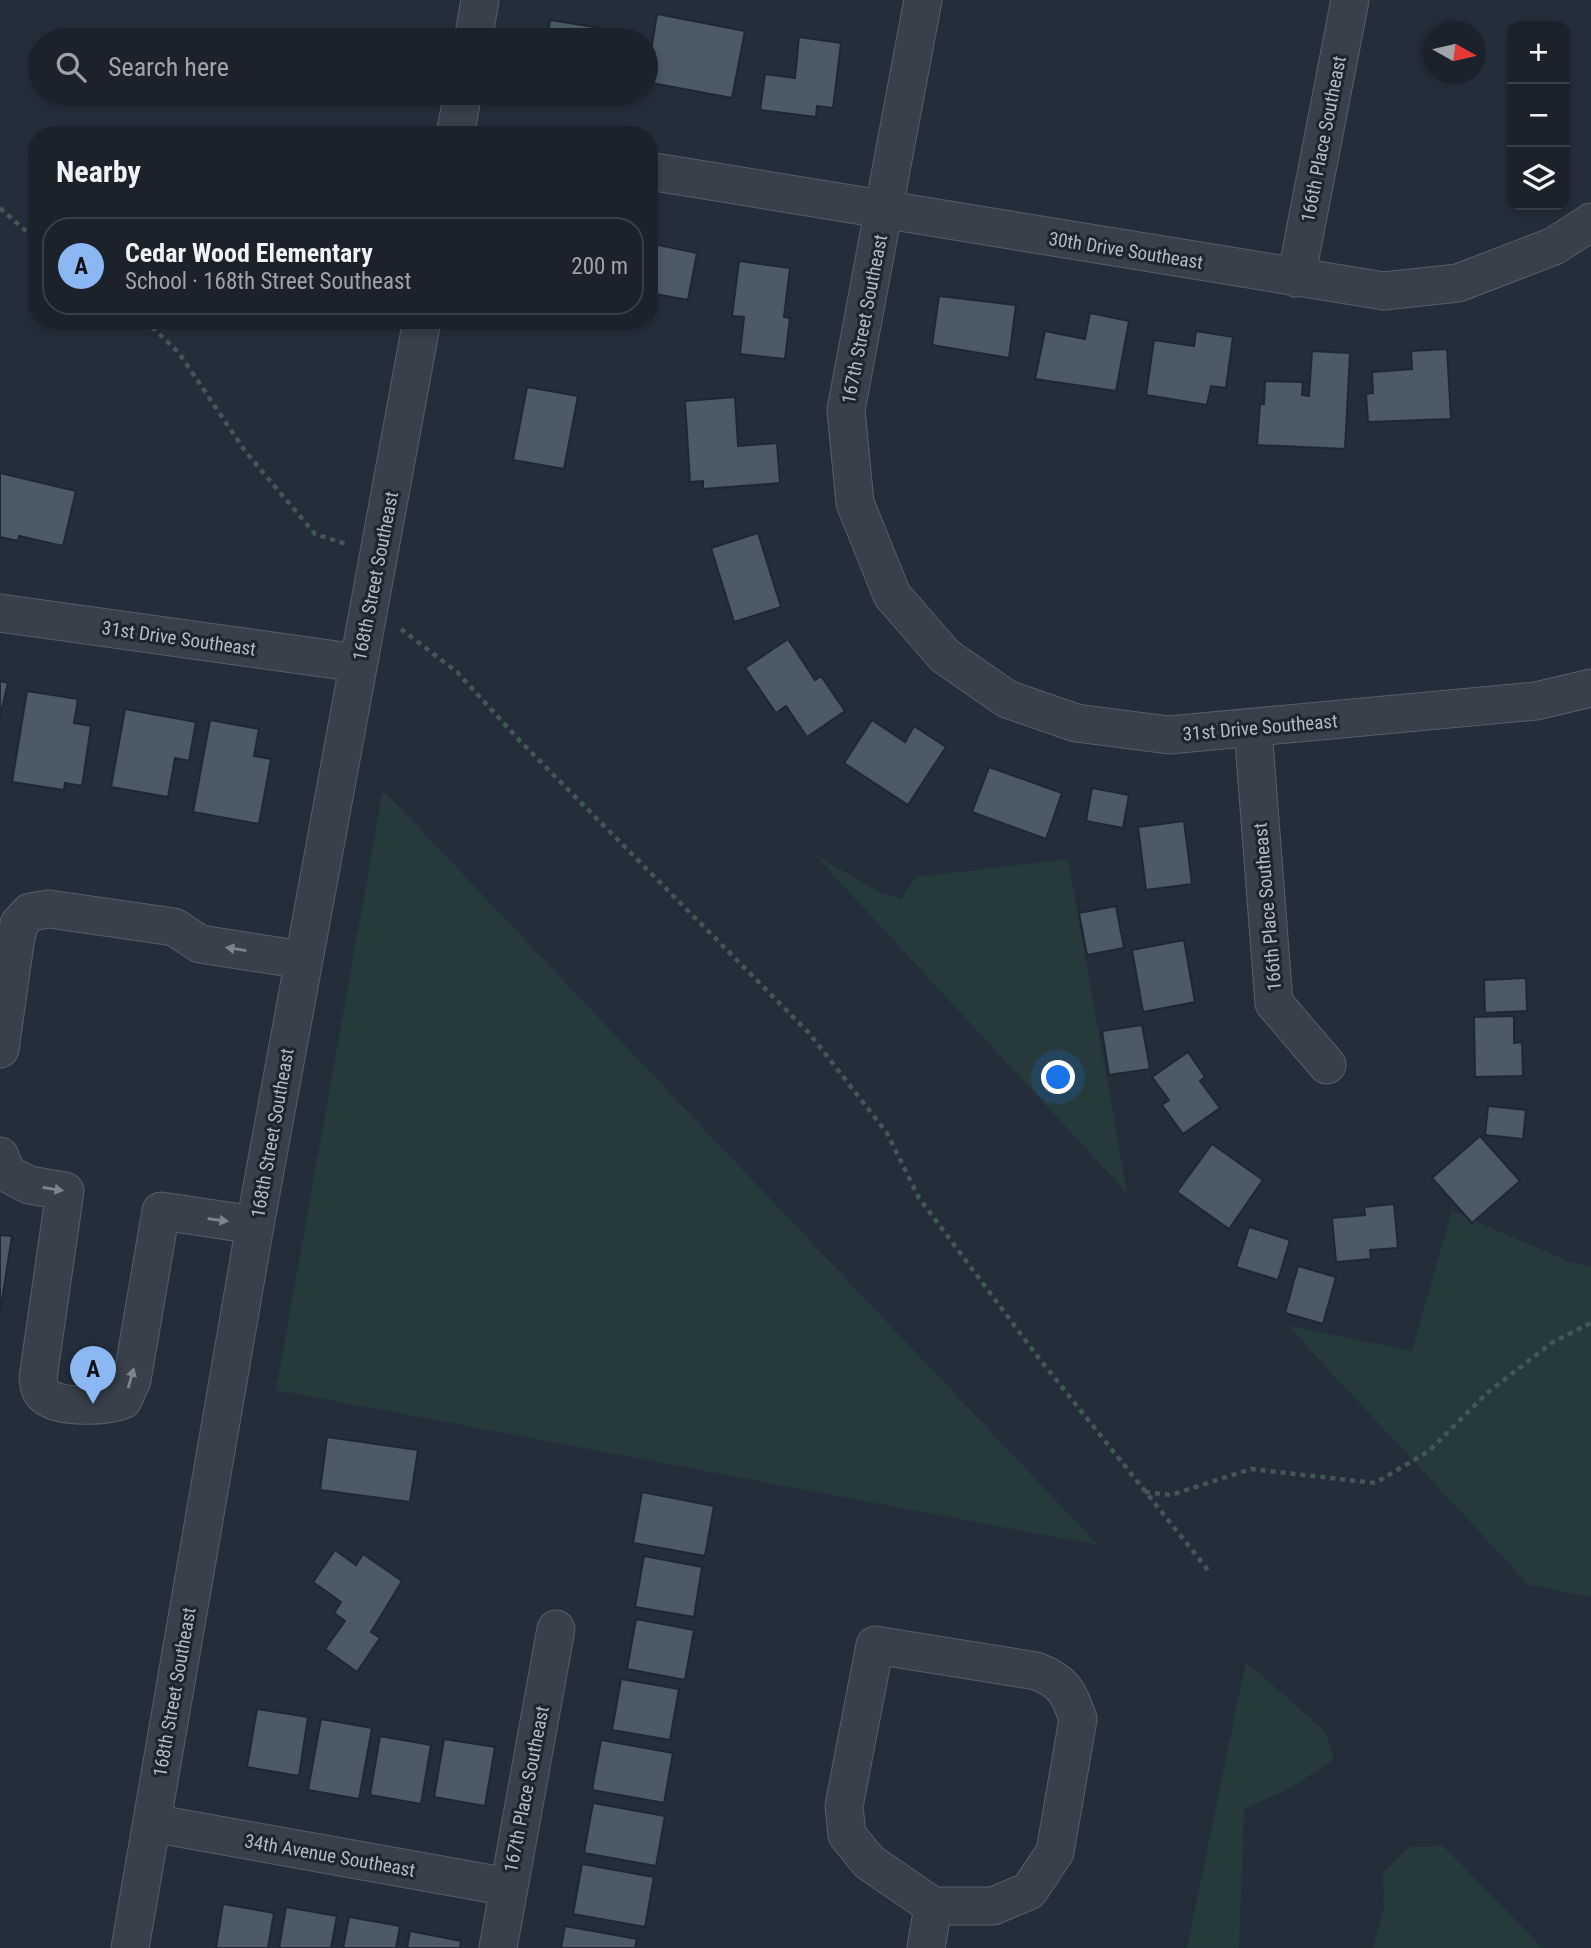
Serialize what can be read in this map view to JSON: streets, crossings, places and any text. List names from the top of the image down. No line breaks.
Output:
{"streets":{"street":["166th Place Southeast","30th Drive Southeast","167th Street Southeast","168th Street Southeast","31st Drive Southeast","167th Place Southeast","34th Avenue Southeast"]},"crossings":[["166th Place Southeast","30th Drive Southeast"],["166th Place Southeast","31st Drive Southeast"],["30th Drive Southeast","167th Street Southeast"],["167th Street Southeast","31st Drive Southeast"],["168th Street Southeast","31st Drive Southeast"],["168th Street Southeast","34th Avenue Southeast"],["167th Place Southeast","34th Avenue Southeast"]],"north":"right","page":{"map_buttons":["+","−"],"search":"Search here","heading":"Nearby","list":[{"mark":"A","name":"Cedar Wood Elementary","note":"School · 168th Street Southeast","value":"200 m"}],"pins":"A"}}
